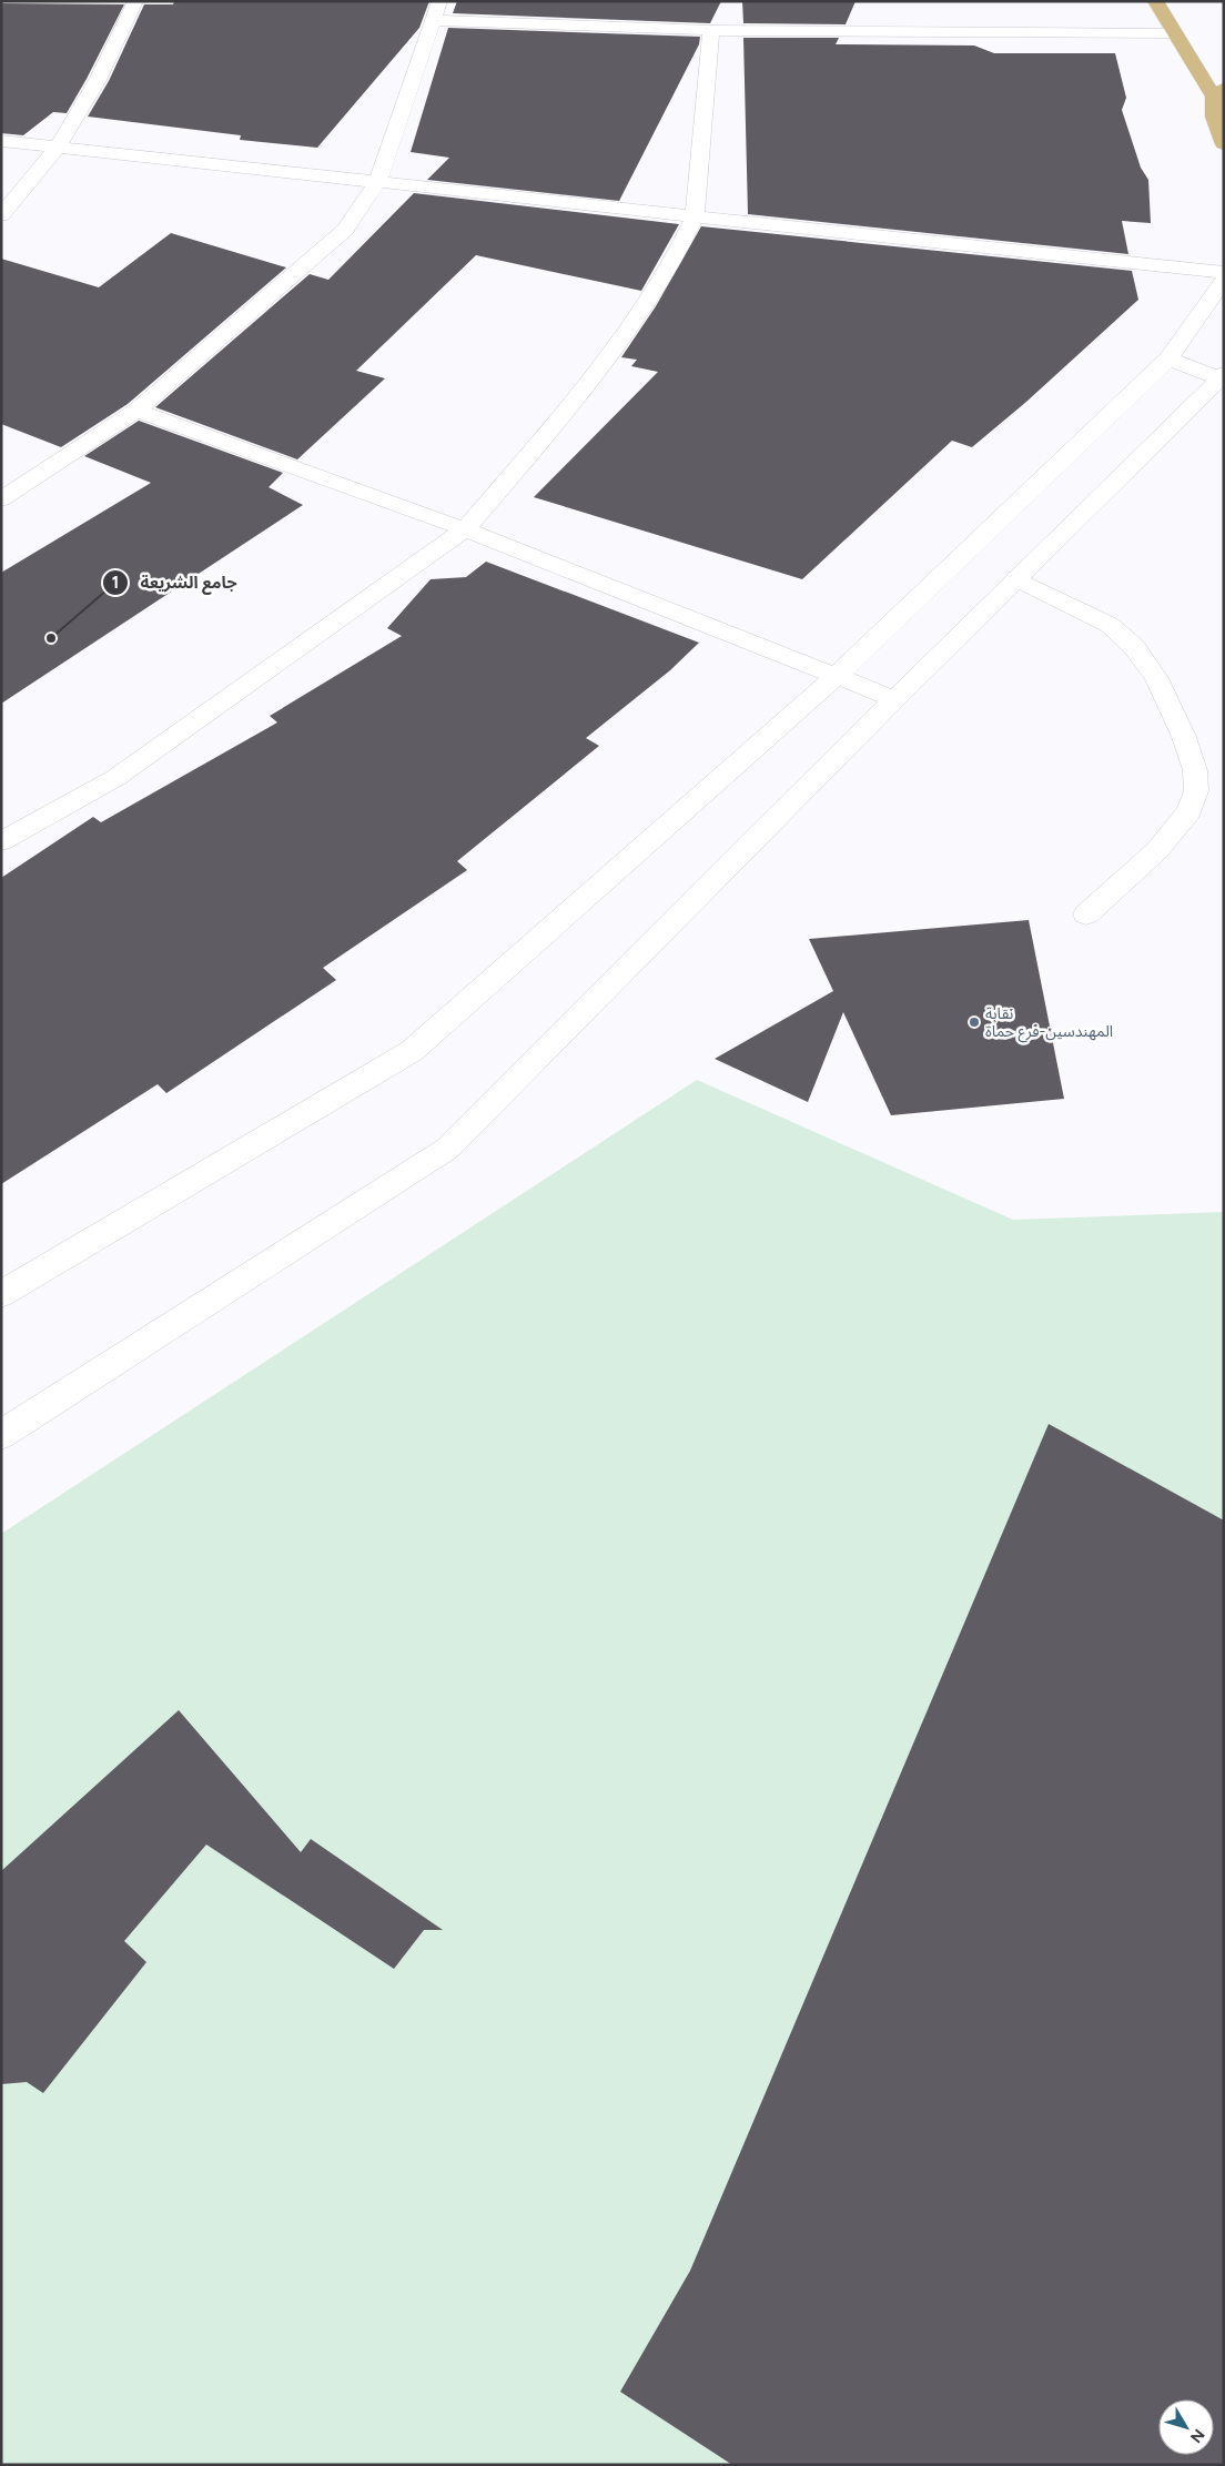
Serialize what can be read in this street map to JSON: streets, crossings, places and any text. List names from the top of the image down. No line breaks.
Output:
{"places":["جامع الشريعة","نقابة المهندسين-فرع حماة"],"north":"bottom right"}
